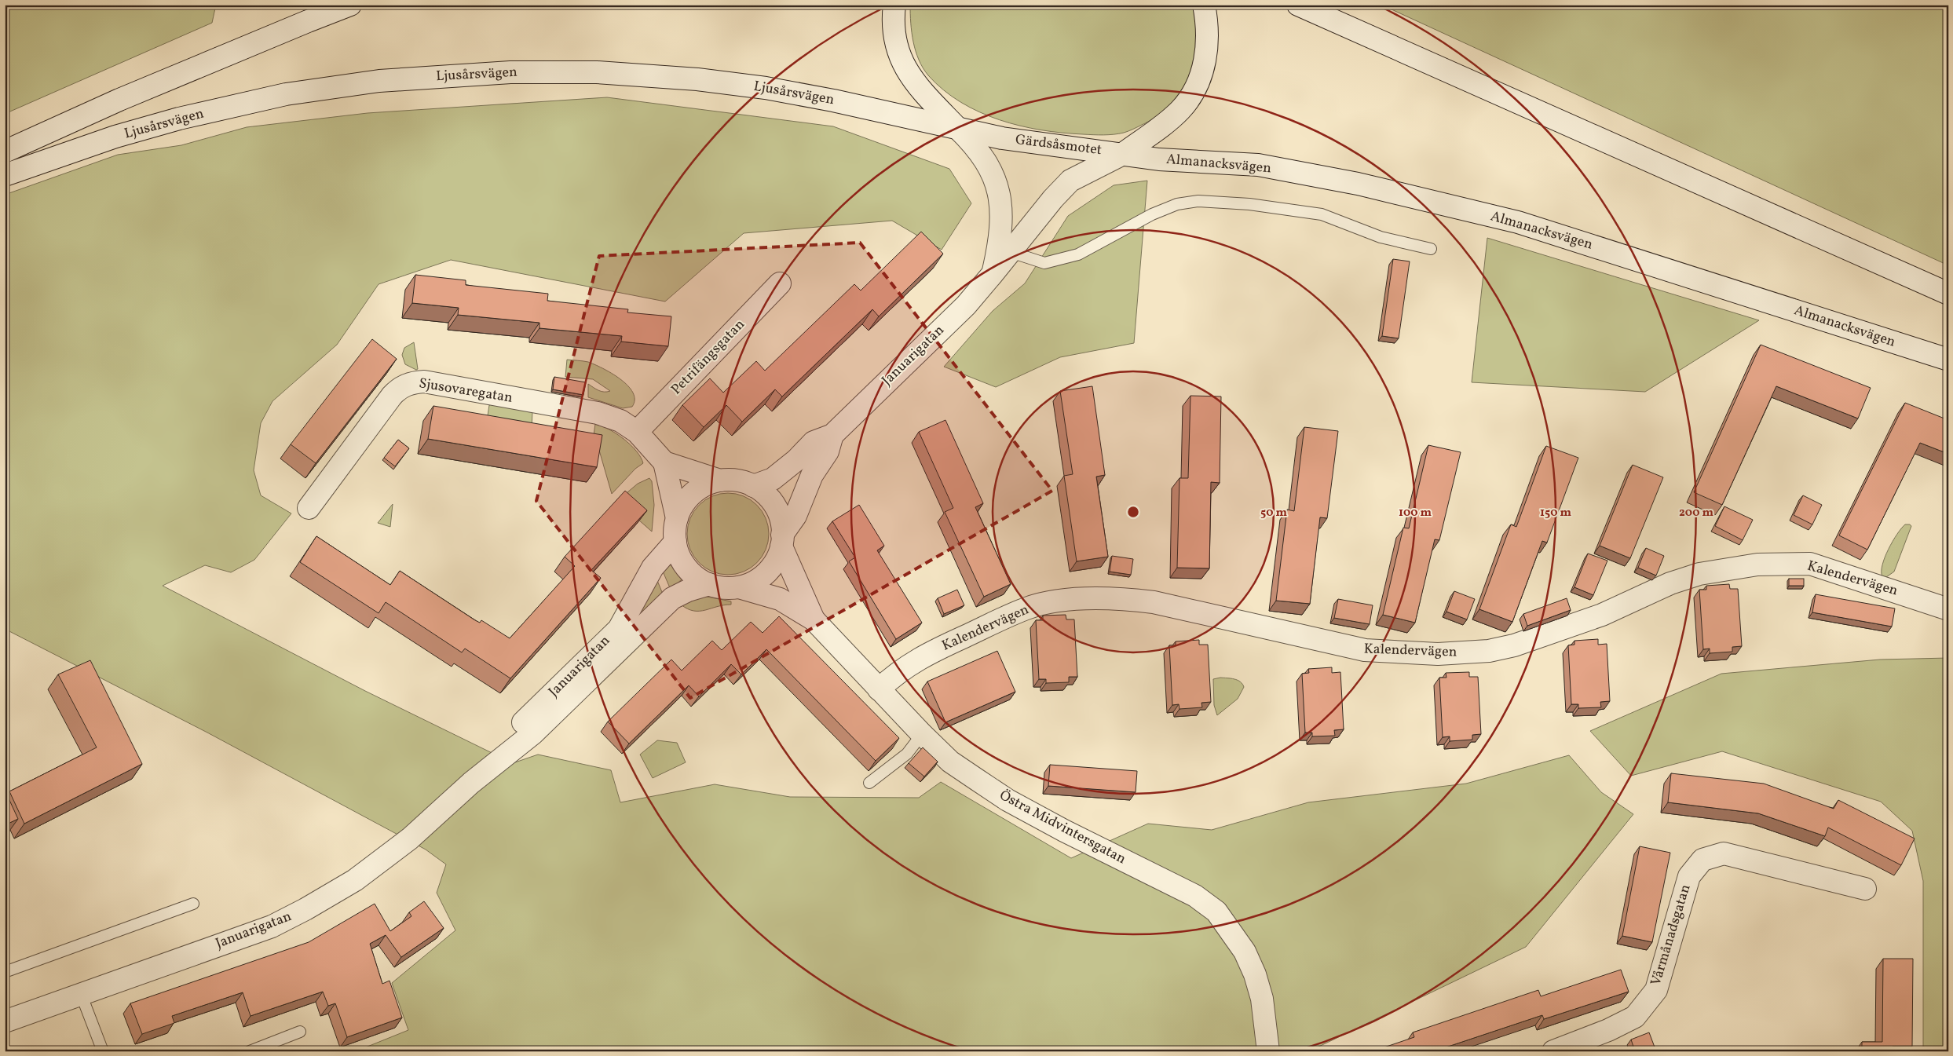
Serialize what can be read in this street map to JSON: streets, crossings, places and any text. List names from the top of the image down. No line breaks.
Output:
{"streets":{"street":["Ljusårsvägen","Gärdsåsmotet","Almanacksvägen","Januarigatan","Petrifängsgatan","Sjusovaregatan","Kalendervägen","Östra Midvintersgatan","Vårmånadsgatan"]},"crossings":[["Ljusårsvägen","Gärdsåsmotet"],["Ljusårsvägen","Januarigatan"],["Gärdsåsmotet","Almanacksvägen"],["Gärdsåsmotet","Januarigatan"],["Almanacksvägen","Januarigatan"],["Januarigatan","Sjusovaregatan"],["Januarigatan","Östra Midvintersgatan"],["Petrifängsgatan","Sjusovaregatan"],["Sjusovaregatan","Östra Midvintersgatan"],["Kalendervägen","Östra Midvintersgatan"]],"rings":["50 m","100 m","150 m","200 m"]}
